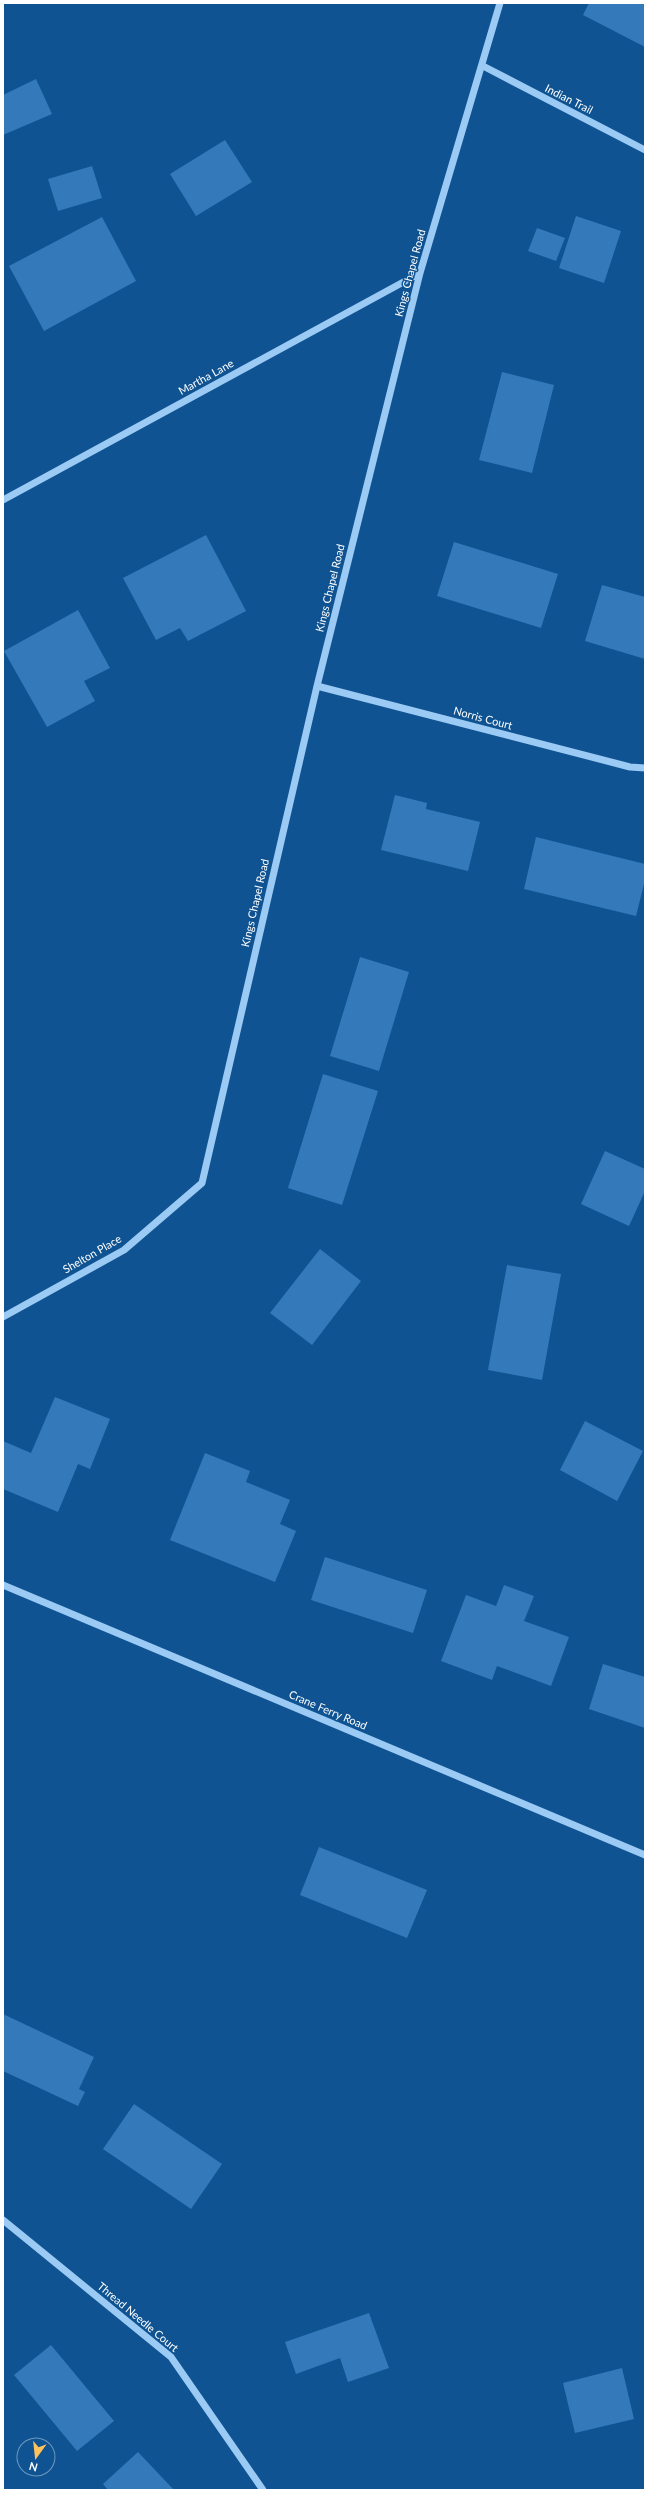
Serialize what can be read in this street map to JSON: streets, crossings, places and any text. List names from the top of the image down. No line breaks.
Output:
{"streets":{"street":["Indian Trail","Kings Chapel Road","Martha Lane","Norris Court","Shelton Place","Crane Ferry Road","Thread Needle Court"]},"crossings":[["Indian Trail","Kings Chapel Road"],["Kings Chapel Road","Martha Lane"],["Kings Chapel Road","Norris Court"],["Kings Chapel Road","Shelton Place"]],"north":"bottom"}
